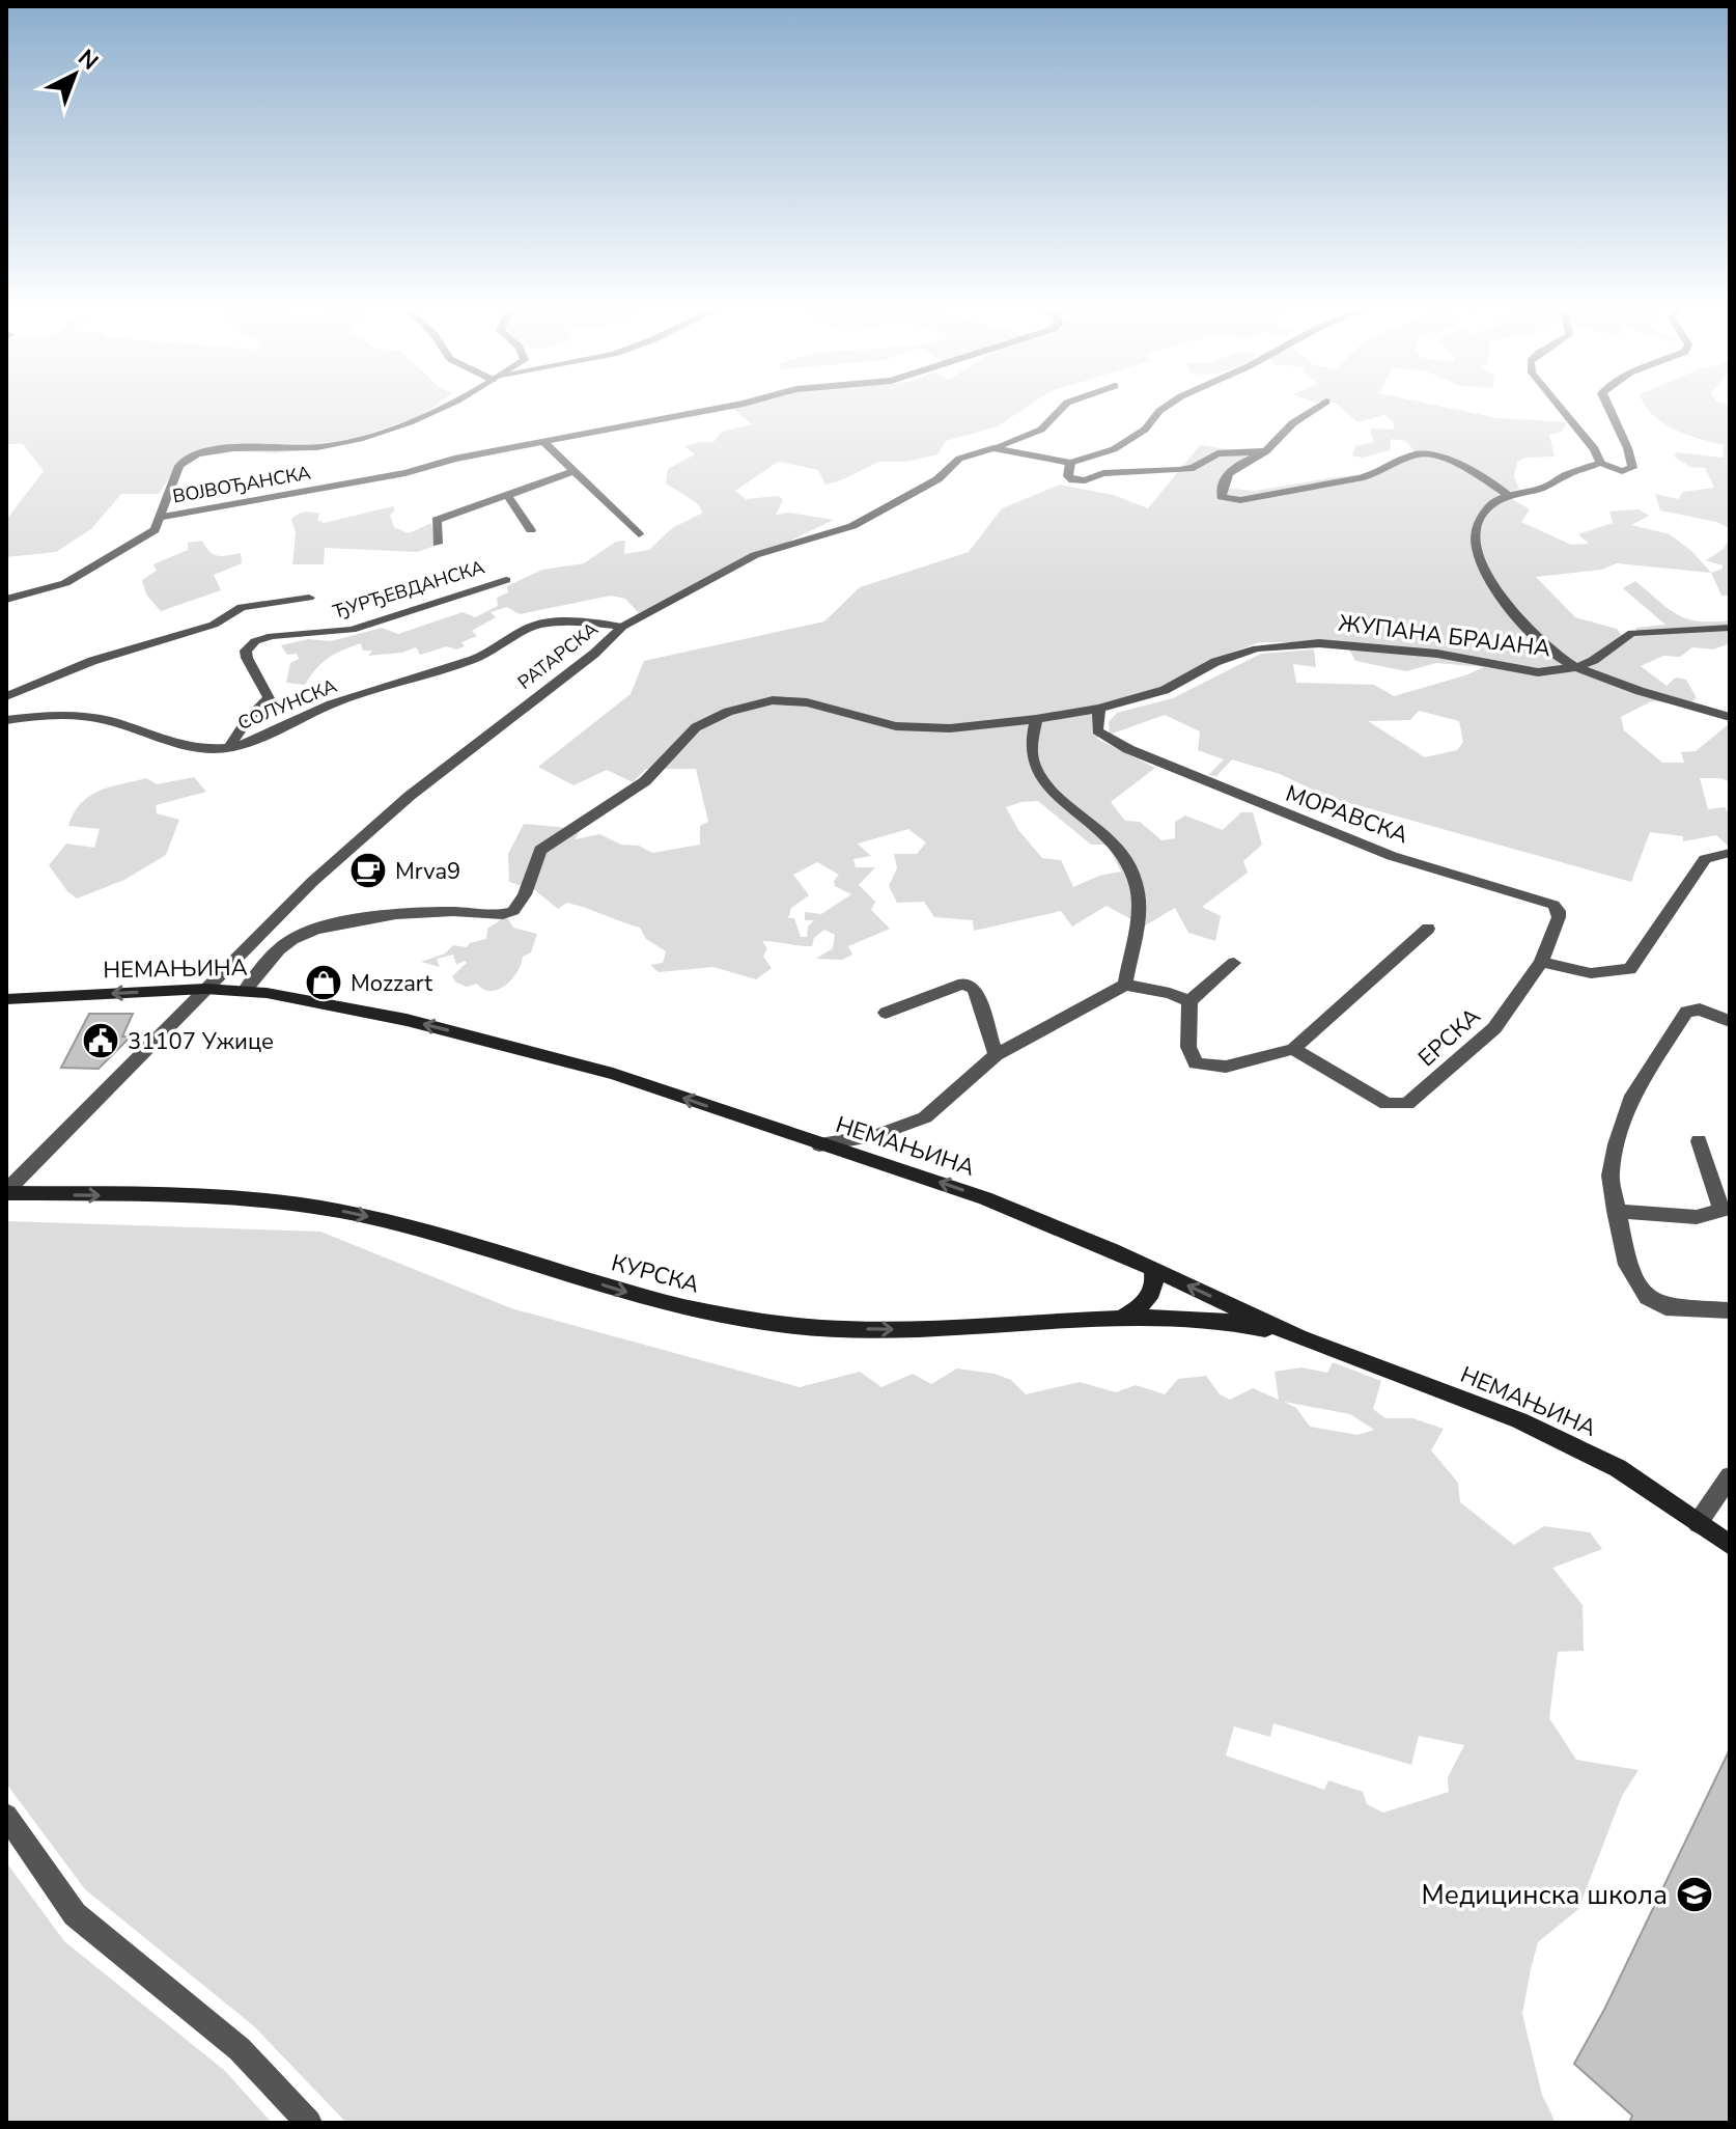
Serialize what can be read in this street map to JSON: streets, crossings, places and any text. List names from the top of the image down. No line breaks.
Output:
{"streets":{"main road":["НЕМАЊИНА","КУРСКА"],"street":["ВОЈВОЂАНСКА","ЂУРЂЕВДАНСКА","ЖУПАНА БРАЈАНА","РАТАРСКА","СОЛУНСКА","МОРАВСКА","ЕРСКА"]},"crossings":[["ЂУРЂЕВДАНСКА","СОЛУНСКА"],["ЖУПАНА БРАЈАНА","МОРАВСКА"],["ЖУПАНА БРАЈАНА","НЕМАЊИНА"],["РАТАРСКА","СОЛУНСКА"],["РАТАРСКА","НЕМАЊИНА"],["РАТАРСКА","КУРСКА"],["МОРАВСКА","ЕРСКА"],["НЕМАЊИНА","КУРСКА"]],"one_way":["НЕМАЊИНА","КУРСКА"],"places":{"cafe":["Mrva9"],"shop":["Mozzart"],"public building":["31107 Ужице"],"school or university":["Медицинска школа"]},"north":"top right"}
